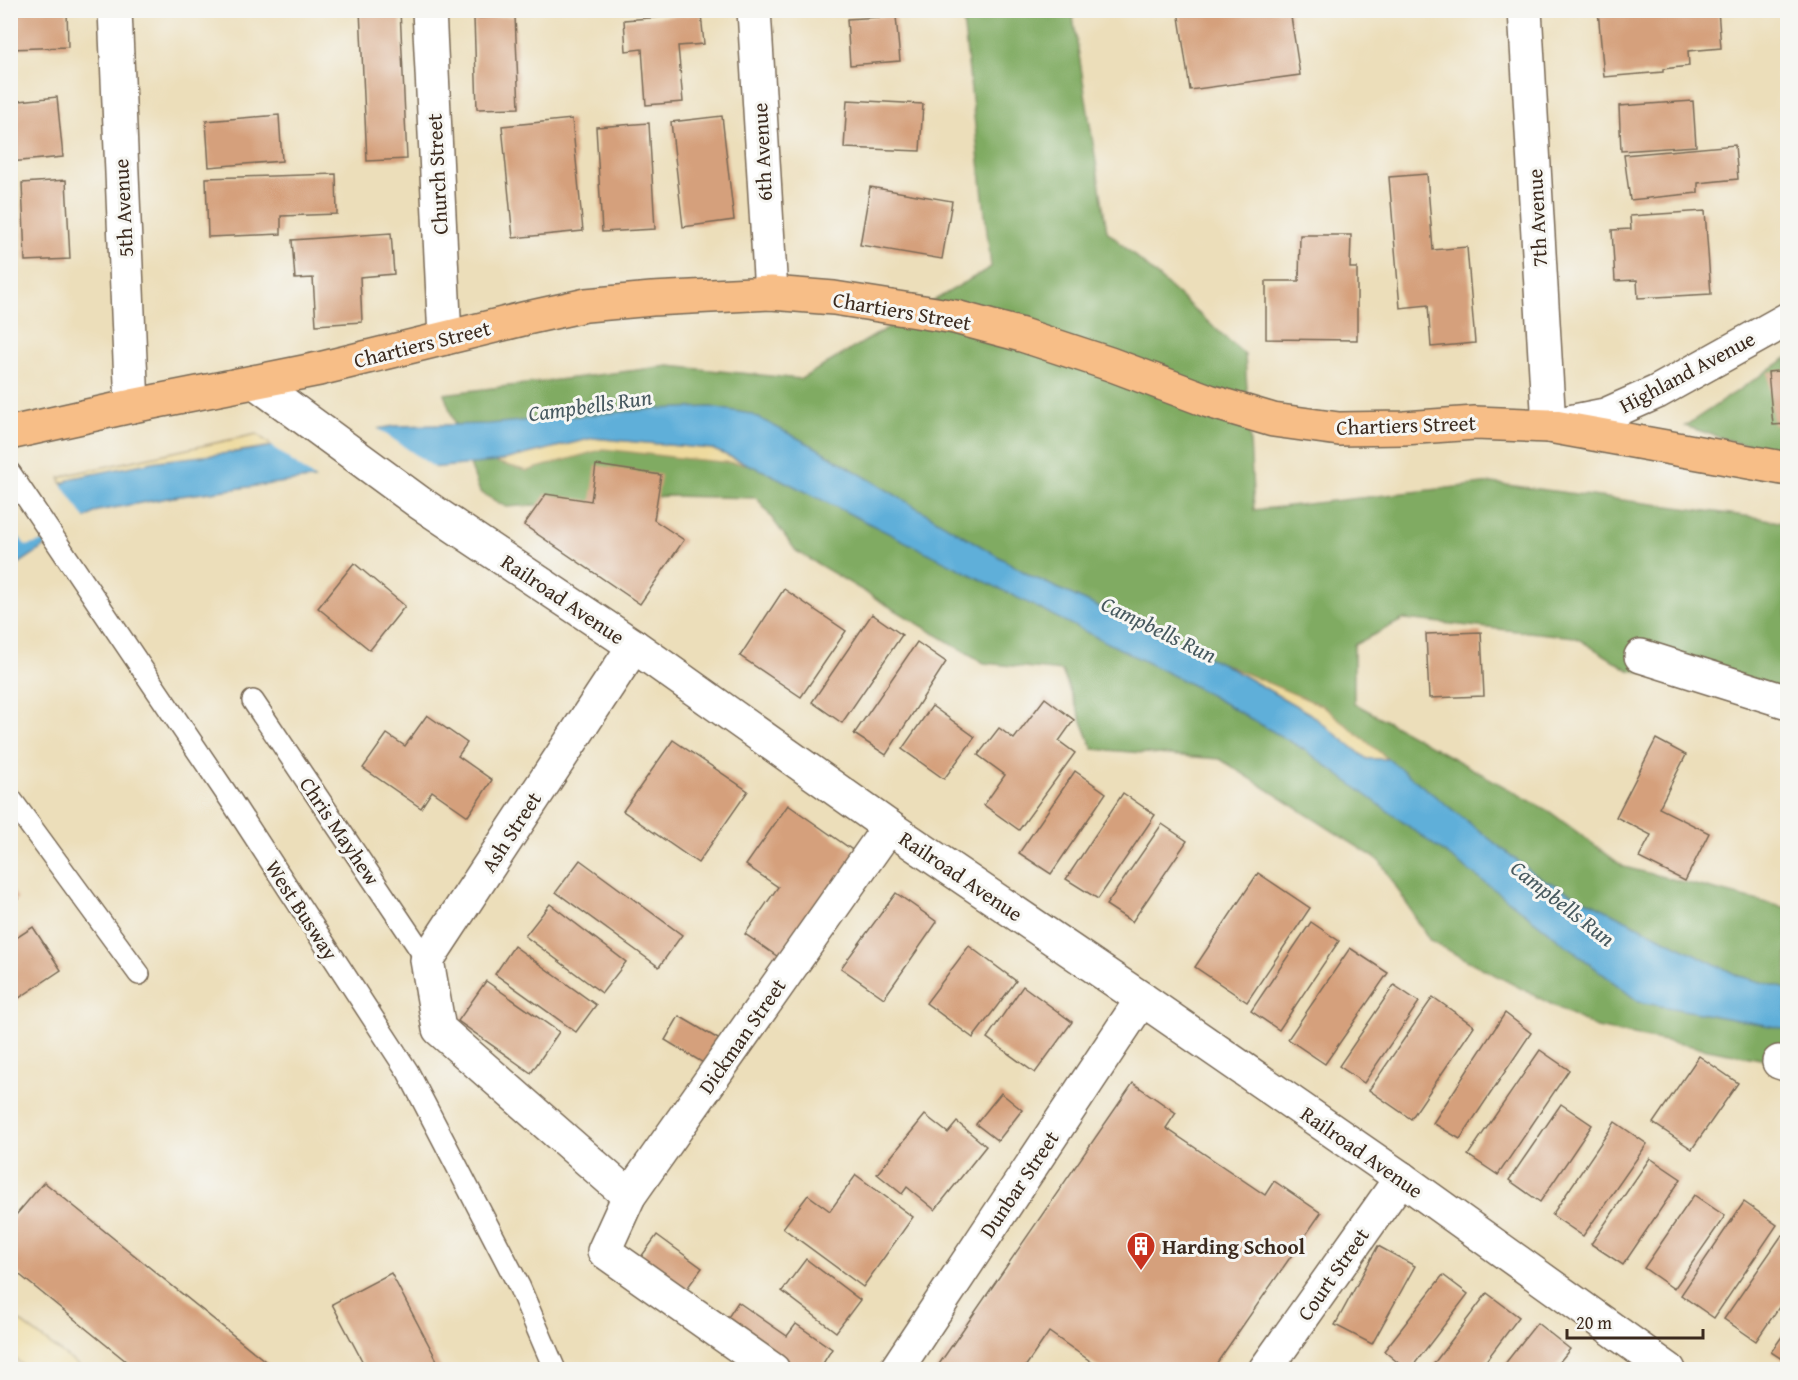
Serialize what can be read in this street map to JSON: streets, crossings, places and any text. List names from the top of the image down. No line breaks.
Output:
{"streets":{"main road":["Chartiers Street"],"street":["6th Avenue","Church Street","5th Avenue","7th Avenue","Highland Avenue","Railroad Avenue","Ash Street","Dickman Street","Dunbar Street","Court Street"],"lane":["Chris Mayhew","West Busway"]},"crossings":[["6th Avenue","Chartiers Street"],["Church Street","Chartiers Street"],["5th Avenue","Chartiers Street"],["7th Avenue","Chartiers Street"],["7th Avenue","Highland Avenue"],["Chartiers Street","Highland Avenue"],["Chartiers Street","Railroad Avenue"],["Railroad Avenue","Ash Street"],["Railroad Avenue","Dickman Street"],["Railroad Avenue","Dunbar Street"],["Railroad Avenue","Court Street"],["Chris Mayhew","Ash Street"]],"water":["Campbells Run"],"places":{"building":["Harding School"]},"scale_bar":"20 m"}
